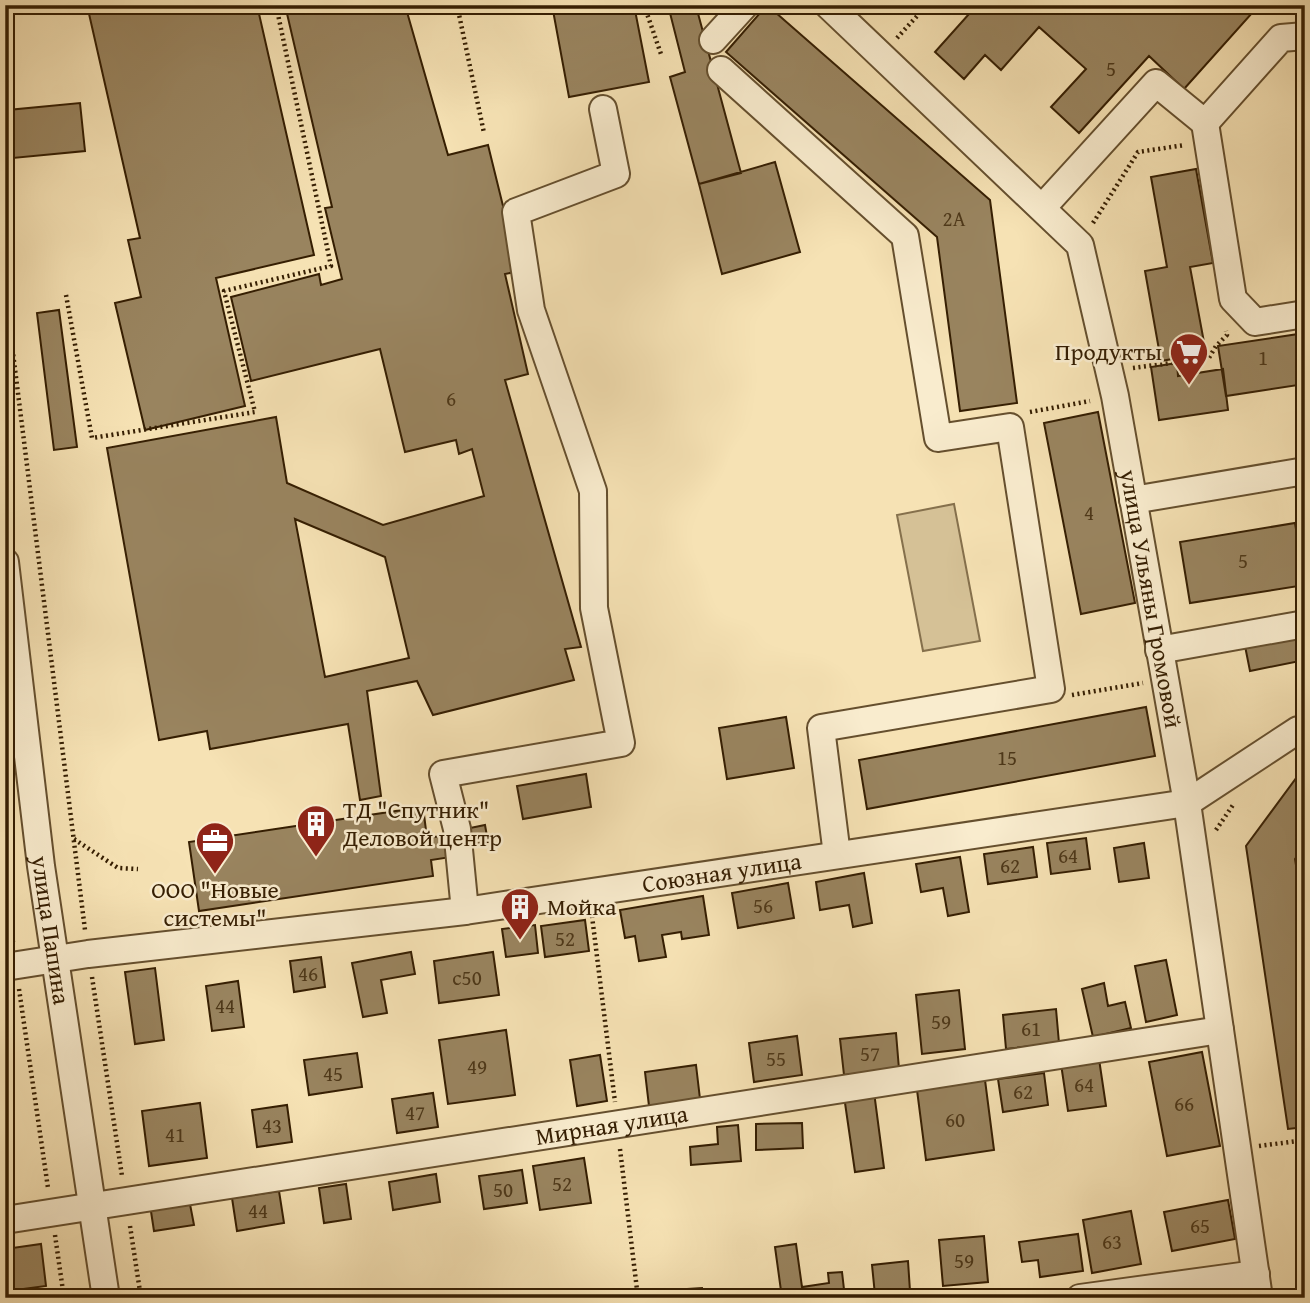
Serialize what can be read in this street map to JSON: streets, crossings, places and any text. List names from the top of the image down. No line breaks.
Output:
{"streets":{"street":["улица Ульяны Громовой","Союзная улица","улица Папина","Мирная улица"]},"crossings":[["улица Ульяны Громовой","Союзная улица"],["улица Ульяны Громовой","Мирная улица"],["Союзная улица","улица Папина"],["улица Папина","Мирная улица"]],"places":{"supermarket":["Продукты"],"building":["ТД \"Спутник\" Деловой центр","Мойка"],"office":["ООО \"Новые системы\""]},"house_numbers":["5","2А","1","6","4","5","15","64","62","56","52","46","с50","44","59","61","57","55","49","45","64","62","66","47","60","43","41","52","50","44","65","63","59"]}
